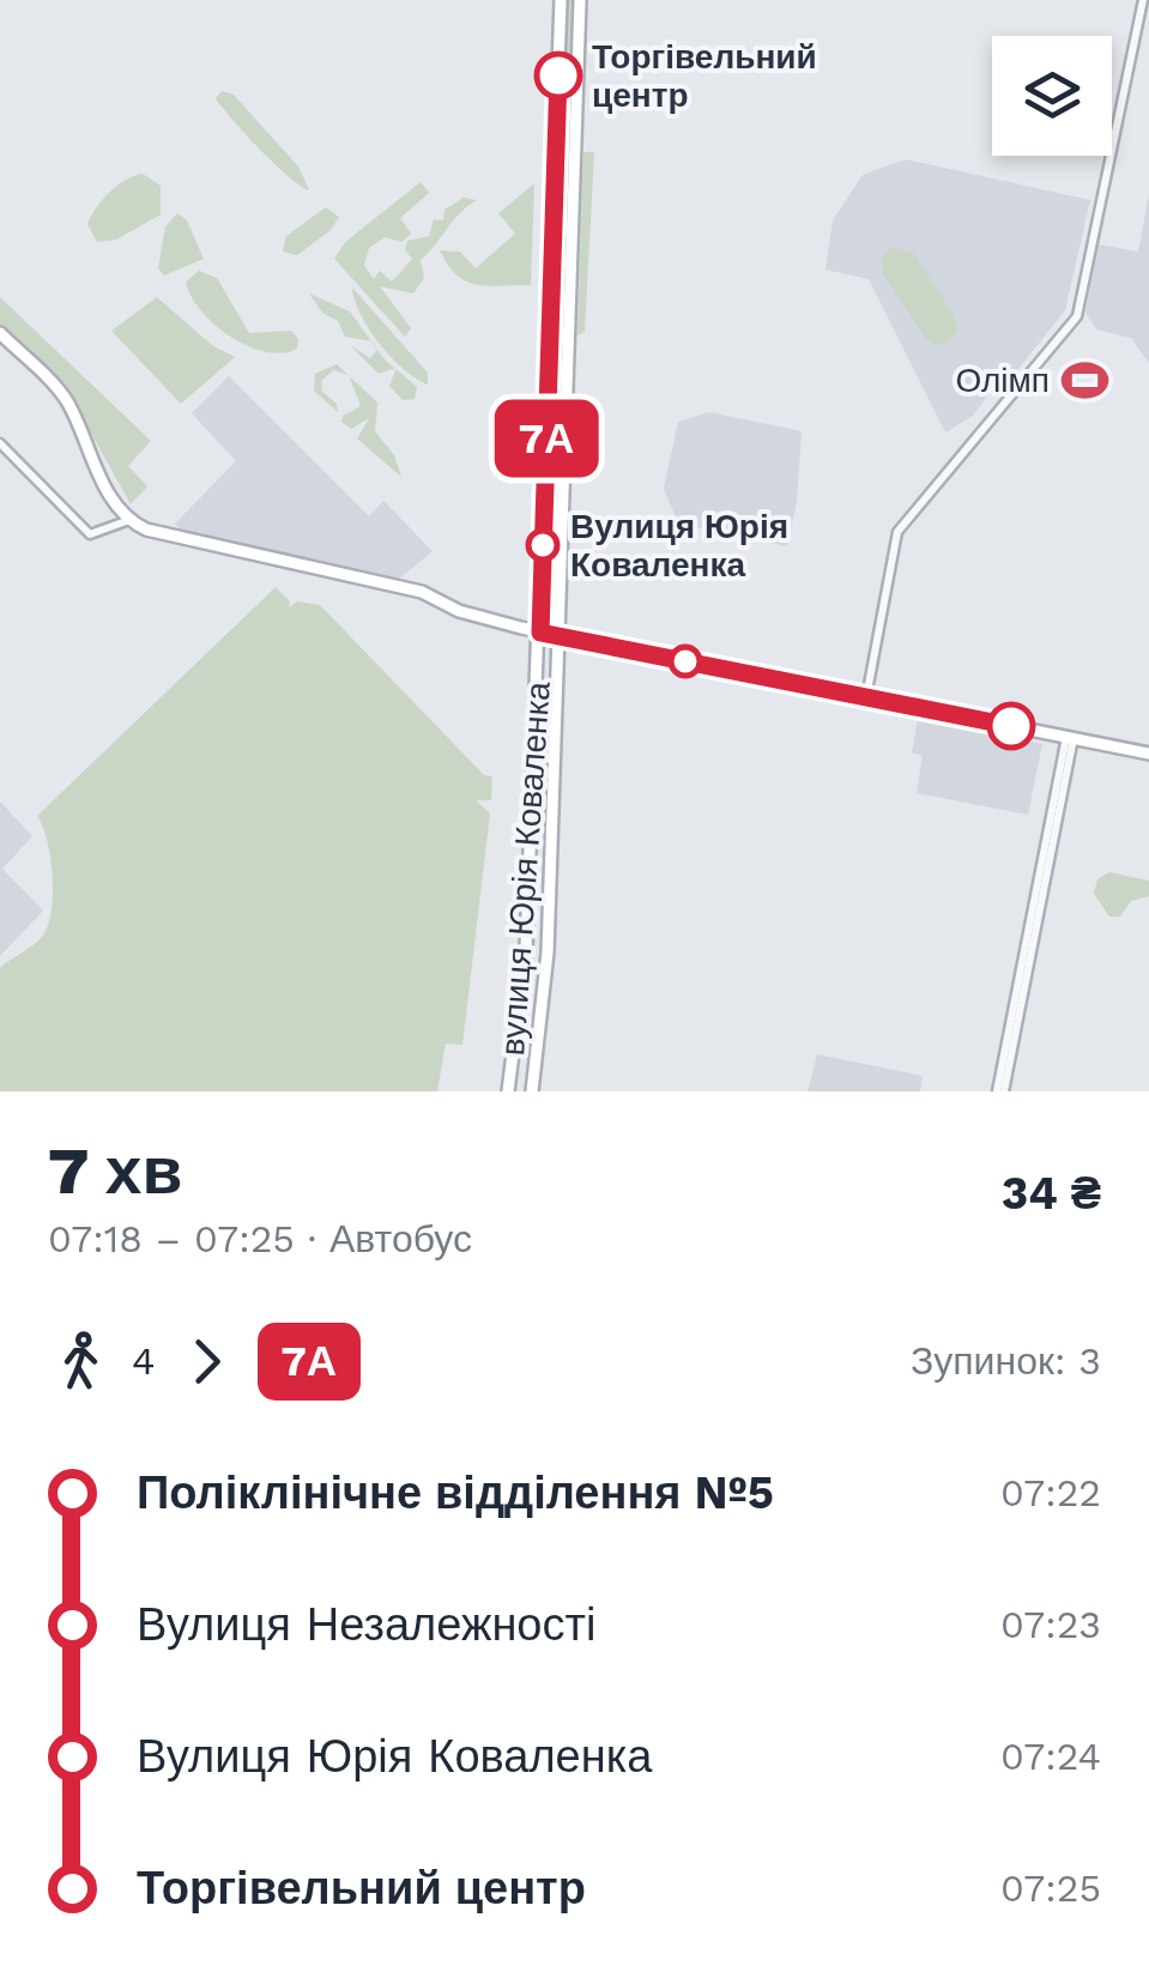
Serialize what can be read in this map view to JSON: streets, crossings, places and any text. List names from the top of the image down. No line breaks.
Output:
{"streets":{"main road":["вулиця Юрія Коваленка"]},"places":{"other":["Торгівельний центр","Вулиця Юрія Коваленка"],"sports":["Олімп"]},"lines":["bus line 7А"],"page":{"on_map":"7А","heading":["7 хв","07:18 – 07:25 · Автобус","34 ₴"],"legs":["4","7А","Зупинок: 3"],"list":[{"name":"Поліклінічне відділення №5","value":"07:22"},{"name":"Вулиця Незалежності","value":"07:23"},{"name":"Вулиця Юрія Коваленка","value":"07:24"},{"name":"Торгівельний центр","value":"07:25"}]}}
